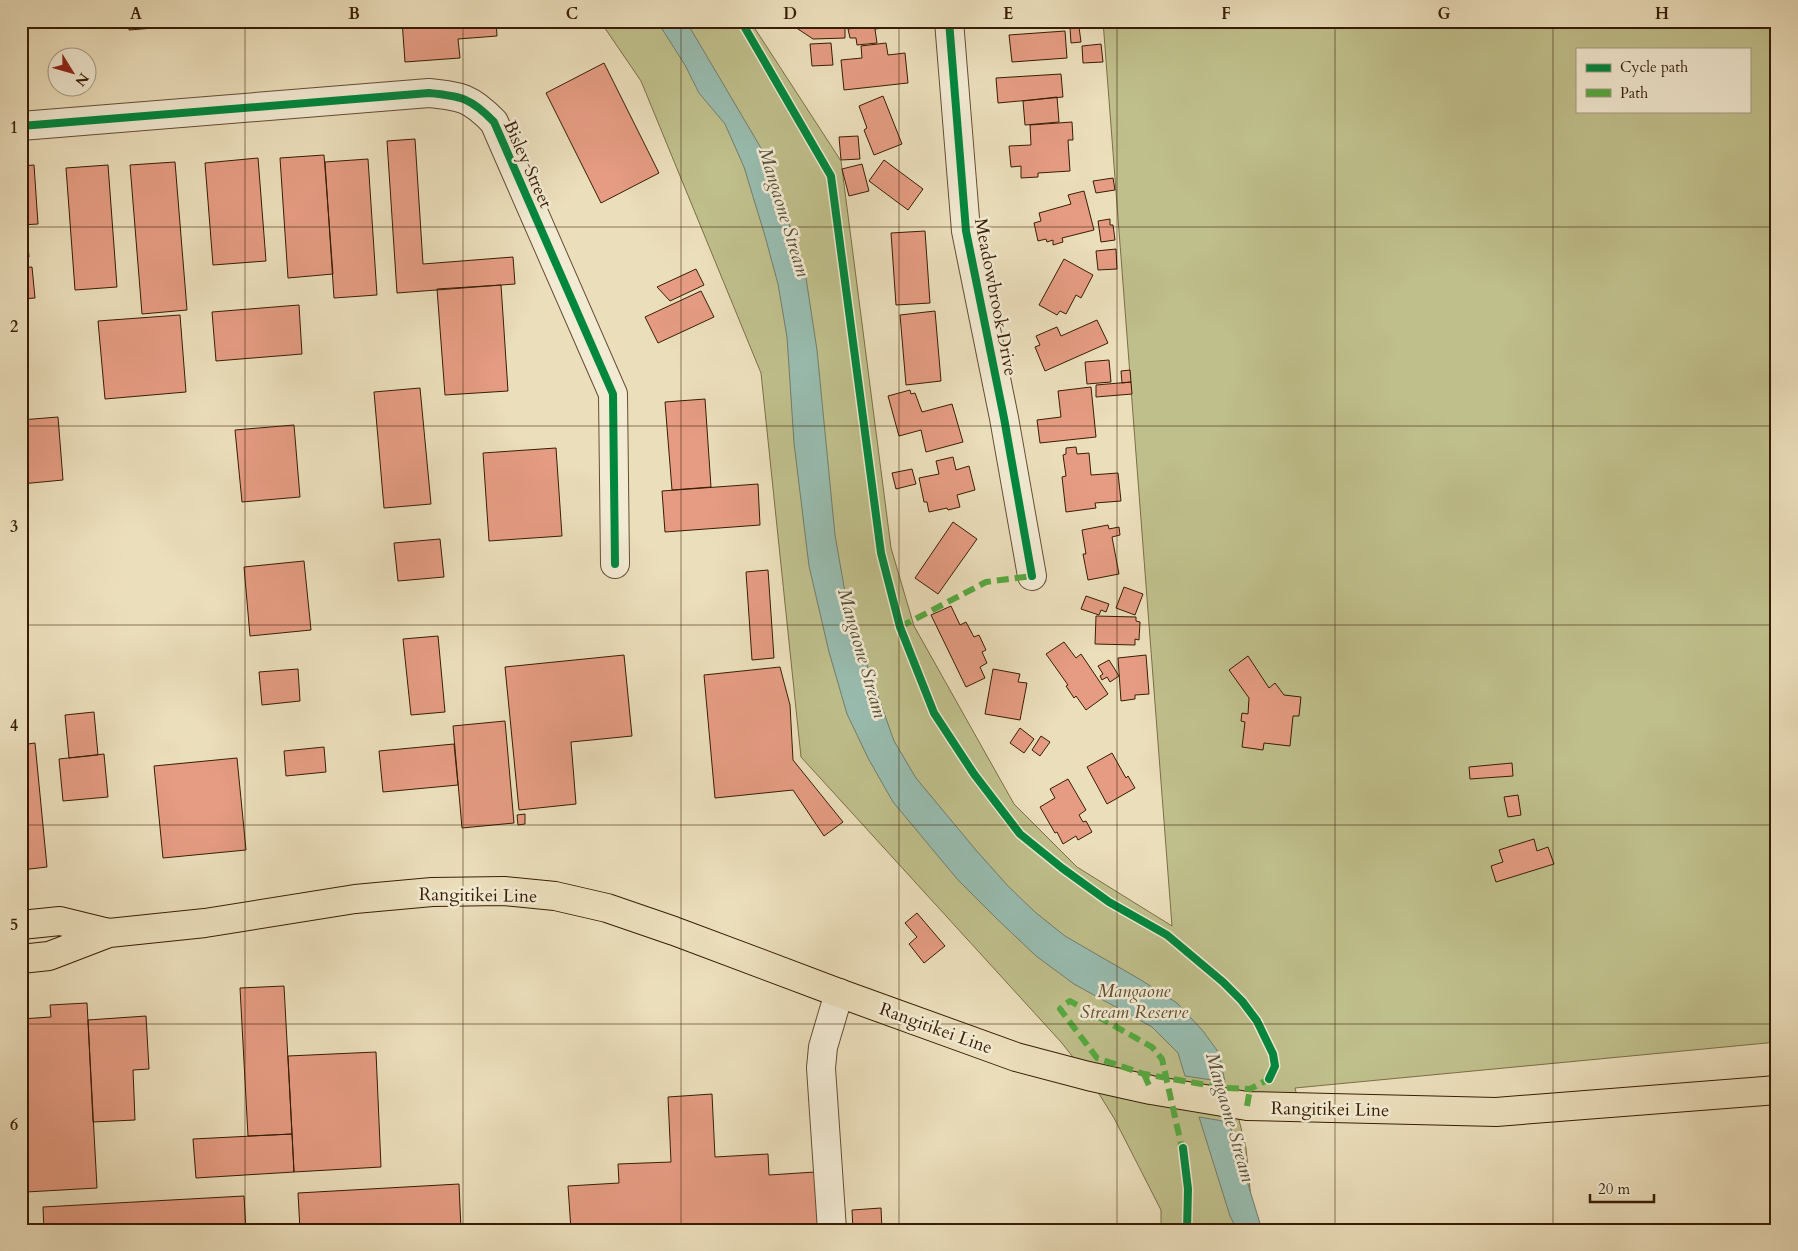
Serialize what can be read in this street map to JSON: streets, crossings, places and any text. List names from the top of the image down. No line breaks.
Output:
{"streets":{"highway":["Rangitikei Line"],"street":["Bisley Street","Meadowbrook Drive"]},"water":["Mangaone Stream"],"parks":["Mangaone Stream Reserve"],"legend":["Cycle path","Path"],"scale_bar":"20 m","north":"bottom right","grid":{"columns":["A","B","C","D","E","F","G","H"],"rows":["1","2","3","4","5","6"]}}
